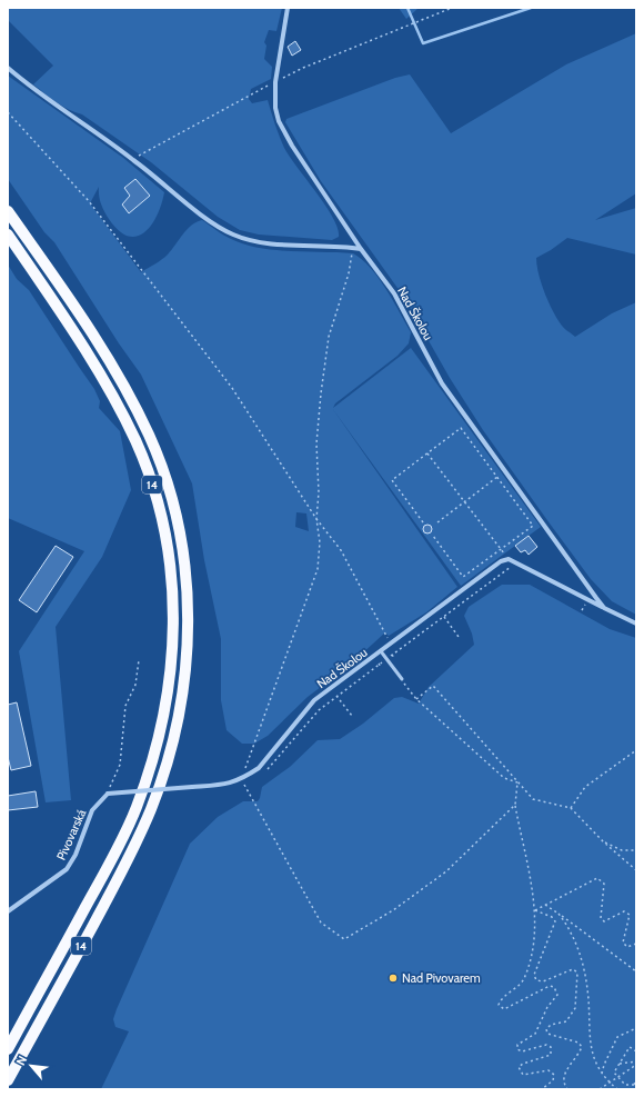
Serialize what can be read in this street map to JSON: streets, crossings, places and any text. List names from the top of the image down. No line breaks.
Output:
{"streets":{"highway":["14"],"street":["Nad Školou","Pivovarská"]},"crossings":[["Nad Školou","Pivovarská"]],"places":["Nad Pivovarem"],"north":"top left"}
